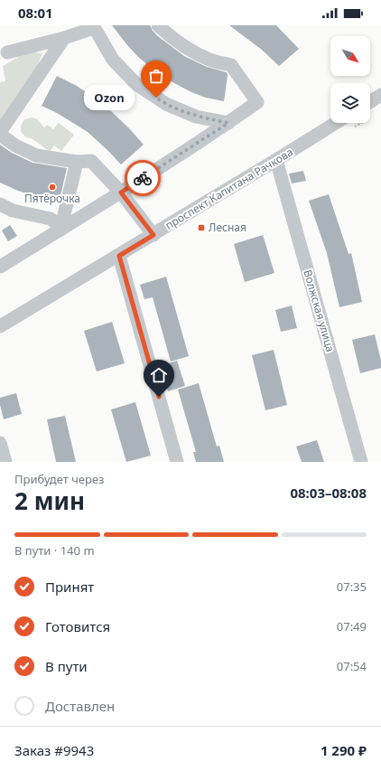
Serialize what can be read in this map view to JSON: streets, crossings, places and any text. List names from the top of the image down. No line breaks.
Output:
{"streets":{"street":["проспект Капитана Рачкова","Волжская улица"]},"crossings":[["проспект Капитана Рачкова","Волжская улица"]],"places":{"other":["Ozon","Пятёрочка"],"transit":["Лесная"]},"north":"bottom right","page":{"status":"08:01","bubble":"Ozon","heading":["2 мин","Прибудет через","08:03–08:08"],"panel":["Заказ #9943","1 290 ₽"],"bar":"В пути · 140 m","list":[["Принят","07:35"],["Готовится","07:49"],["В пути","07:54"],"Доставлен"]}}
